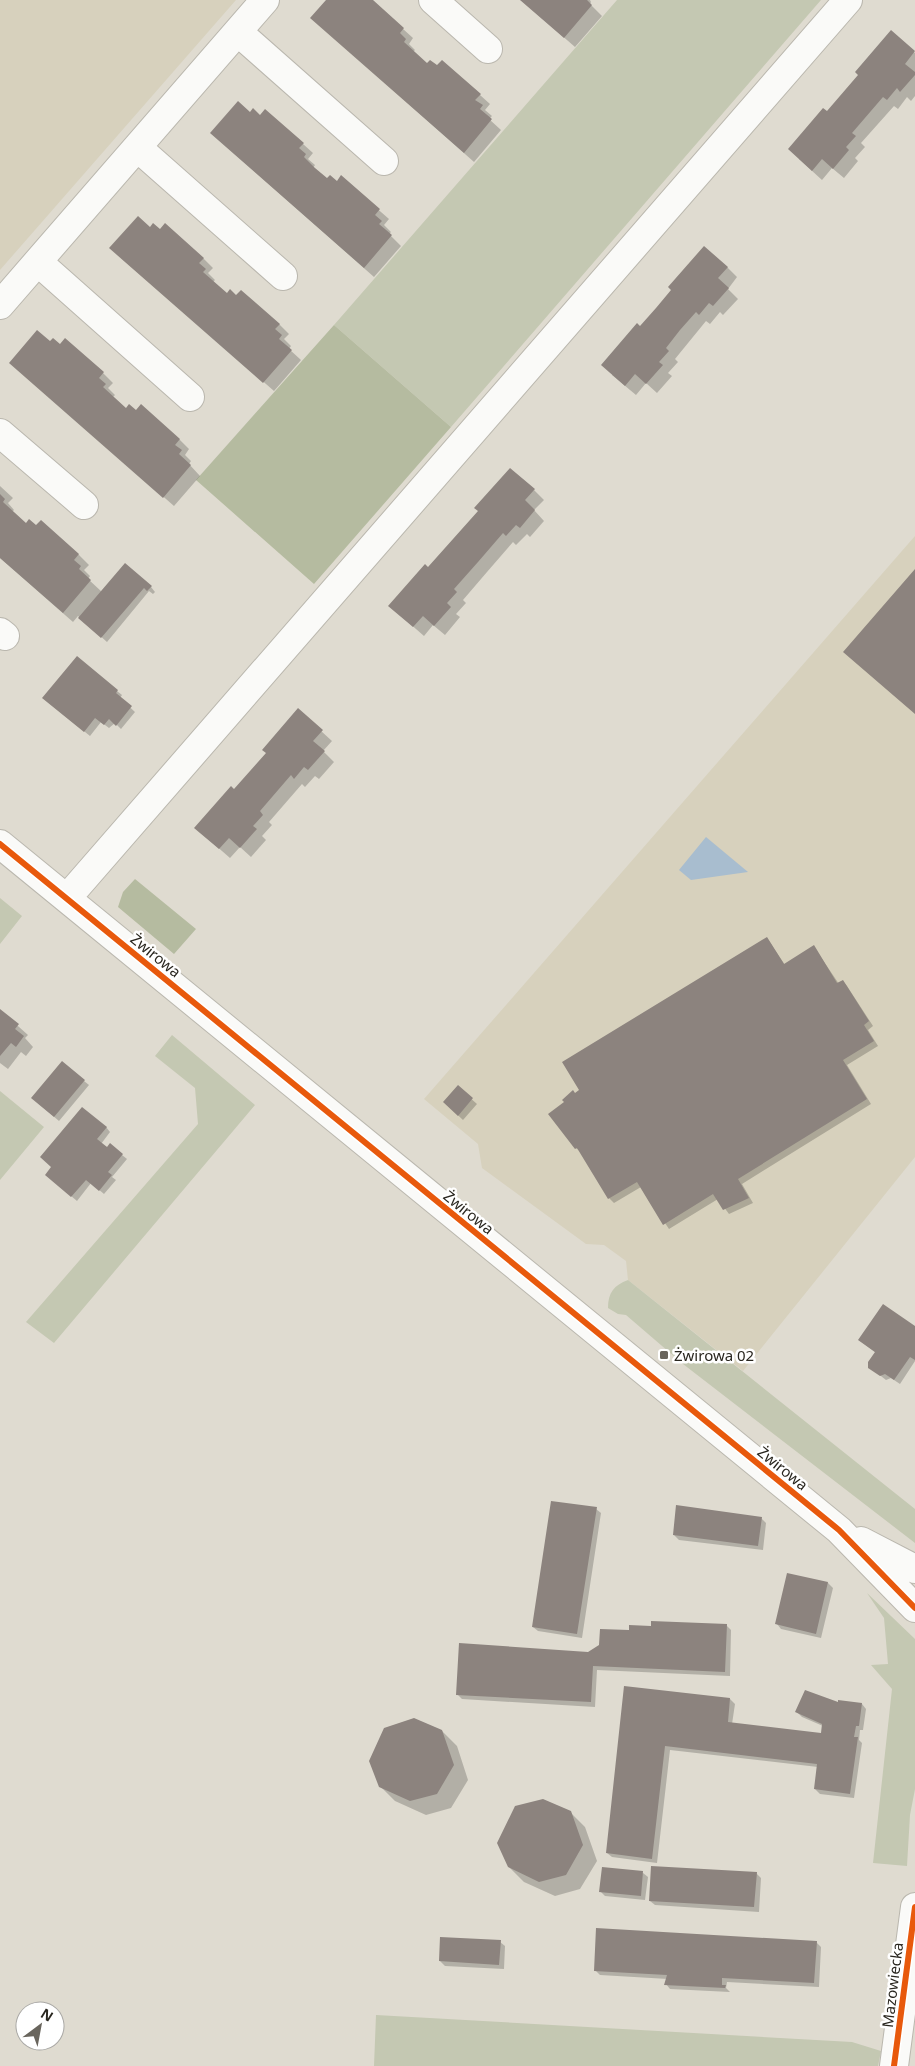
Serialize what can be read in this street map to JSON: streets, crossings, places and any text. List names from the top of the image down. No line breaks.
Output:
{"streets":{"street":["Żwirowa","Mazowiecka"]},"places":{"transit":["Żwirowa 02"]},"north":"top right"}
